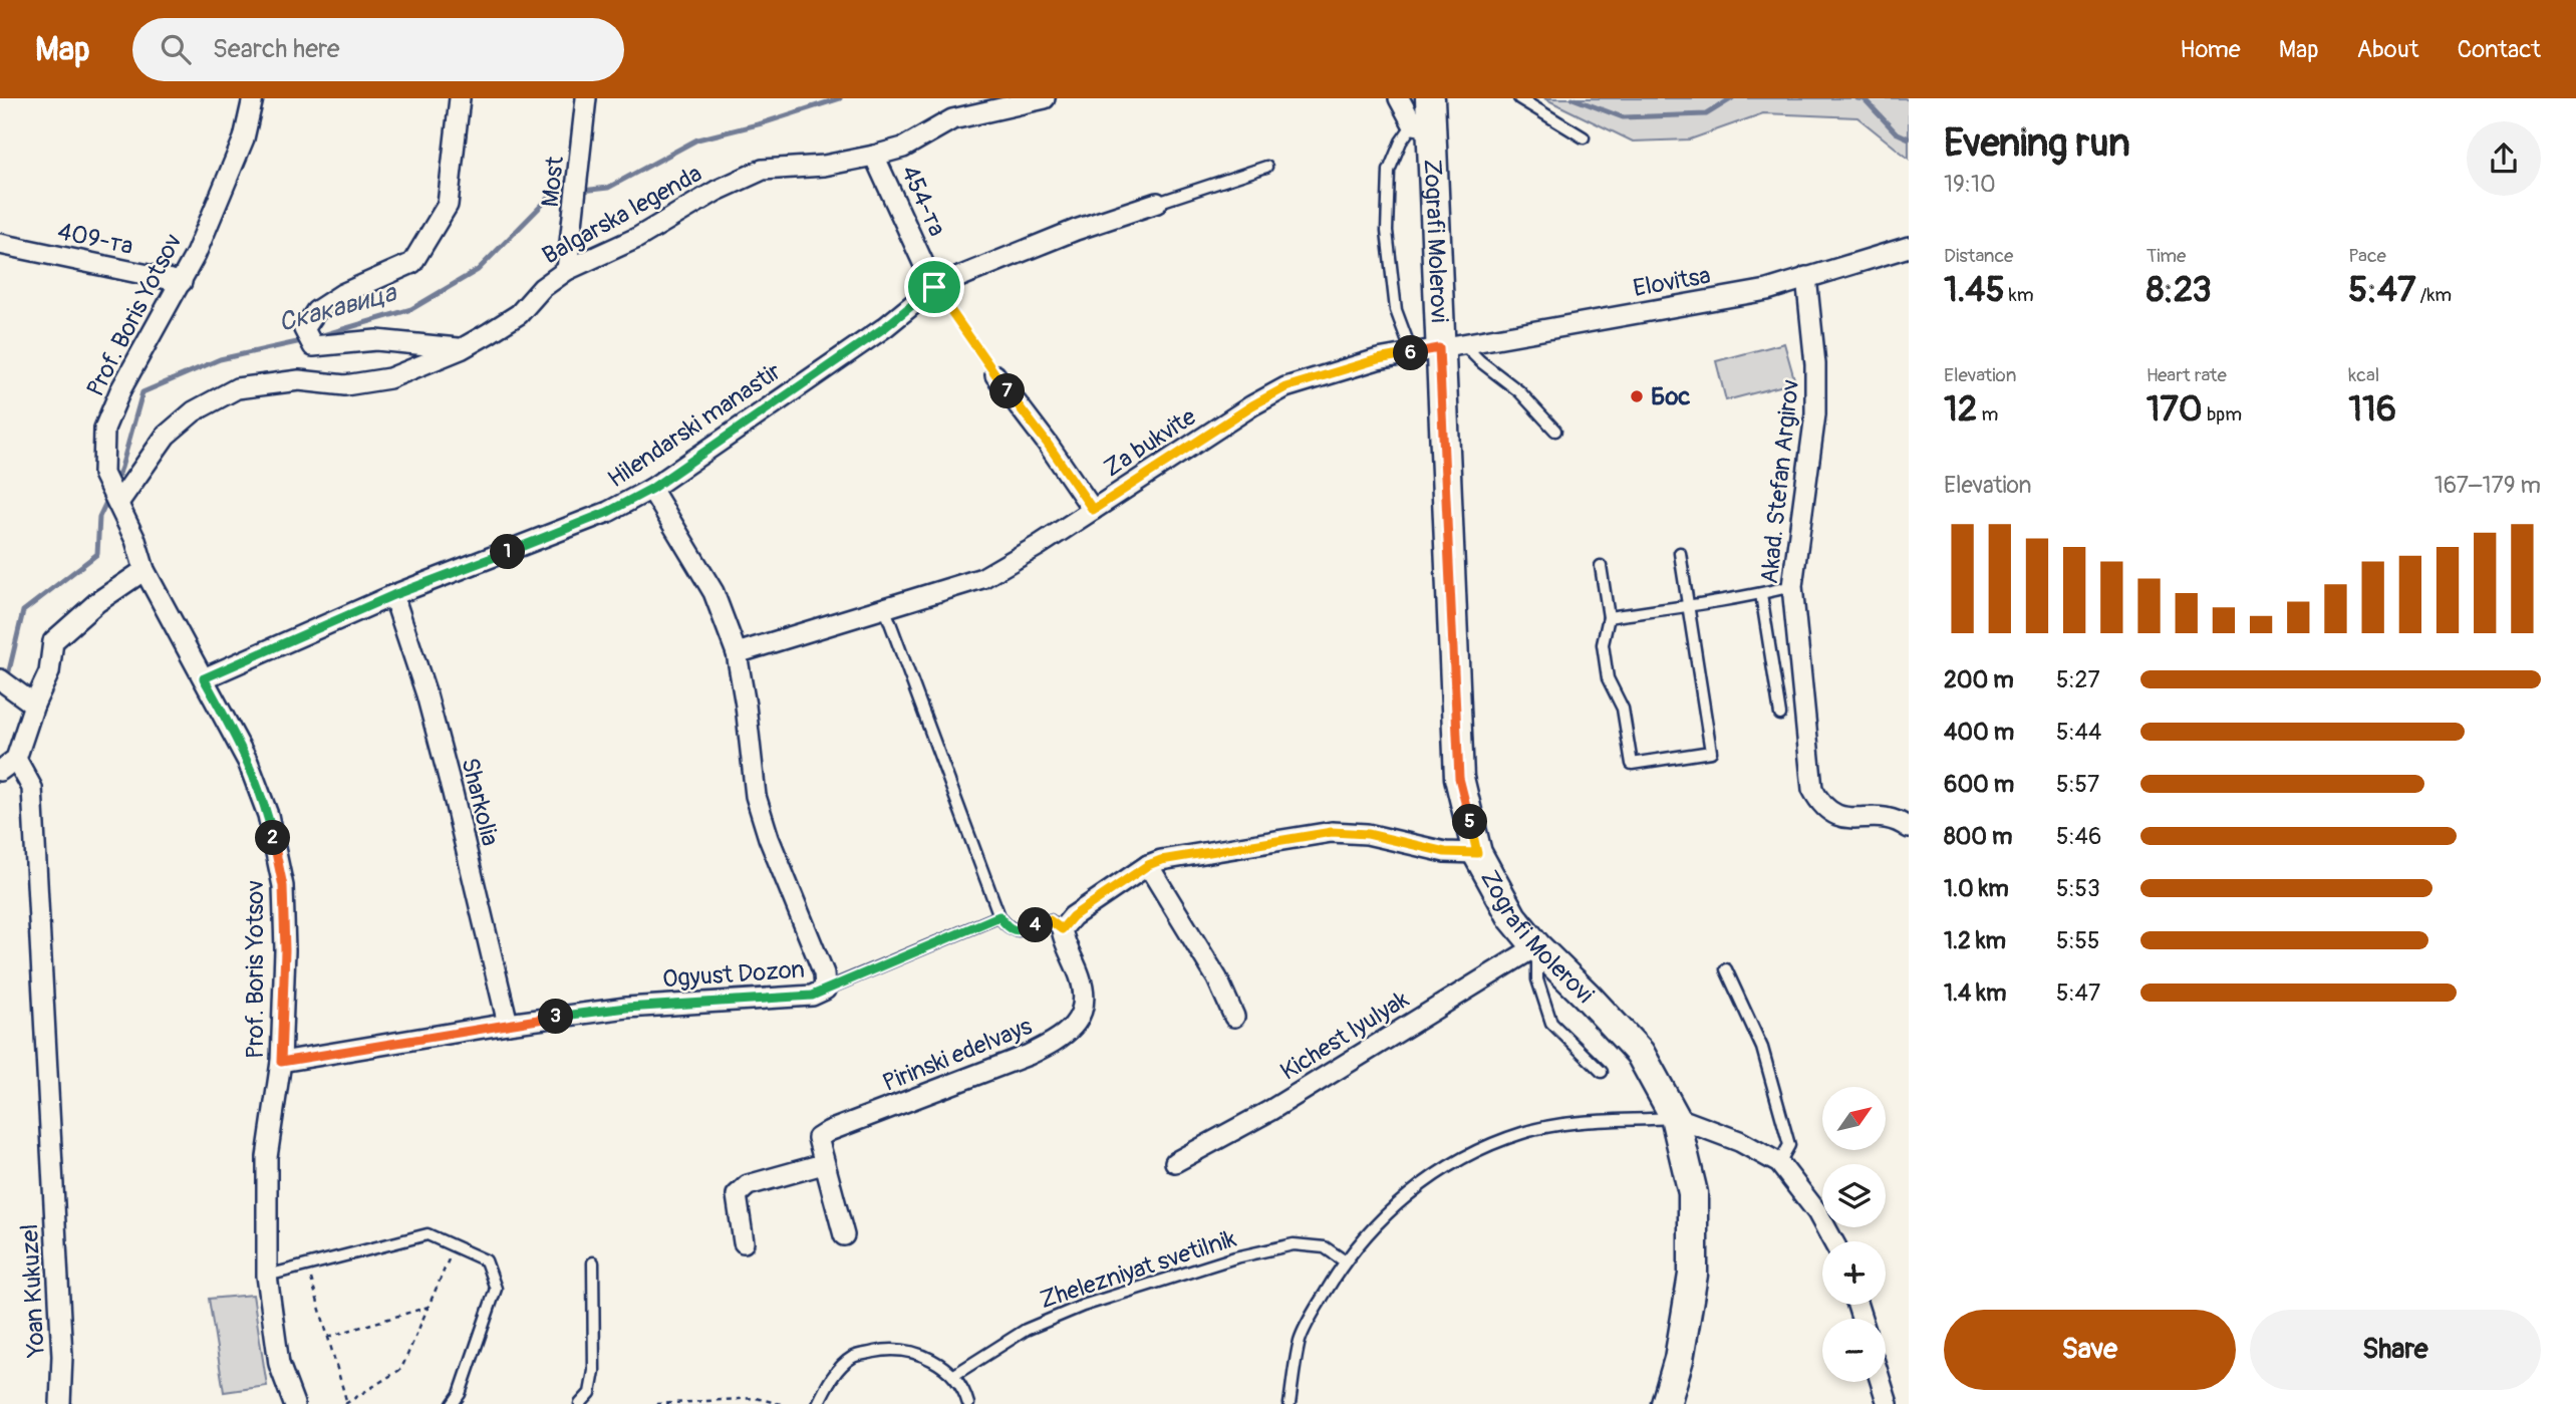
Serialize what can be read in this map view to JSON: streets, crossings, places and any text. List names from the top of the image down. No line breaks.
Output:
{"streets":{"street":["Most","454-та","Balgarska legenda","409-та","Zografi Molerovi","Elovitsa","Prof. Boris Yotsov","Hilendarski manastir","Za bukvite","Akad. Stefan Argirov","Sharkolia","Ogyust Dozon","Kichest lyulyak","Pirinski edelvays","Yoan Kukuzel"],"lane":["Zhelezniyat svetilnik"]},"crossings":[["Most","Balgarska legenda"],["454-та","Balgarska legenda"],["454-та","Hilendarski manastir"],["Balgarska legenda","Prof. Boris Yotsov"],["409-та","Prof. Boris Yotsov"],["Zografi Molerovi","Elovitsa"],["Zografi Molerovi","Za bukvite"],["Zografi Molerovi","Kichest lyulyak"],["Elovitsa","Za bukvite"],["Elovitsa","Akad. Stefan Argirov"],["Prof. Boris Yotsov","Hilendarski manastir"],["Prof. Boris Yotsov","Ogyust Dozon"],["Hilendarski manastir","Sharkolia"],["Hilendarski manastir","Ogyust Dozon"],["Za bukvite","Ogyust Dozon"],["Sharkolia","Ogyust Dozon"]],"water":["Скакавица"],"places":["Бос"],"north":"top right","page":{"header":"Map","search":"Search here","nav":["Home","Map","About","Contact"],"heading":["Evening run","19:10"],"stats":[["Distance","1.45 km"],["Time","8:23"],["Pace","5:47 /km"],["Elevation","12 m"],["Heart rate","170 bpm"],["kcal","116"]],"pins":["6","7","1","5","2","4","3"],"chart":["Elevation","167–179 m"],"list":[{"name":"200 m","note":"5:27"},{"name":"400 m","note":"5:44"},{"name":"600 m","note":"5:57"},{"name":"800 m","note":"5:46"},{"name":"1.0 km","note":"5:53"},{"name":"1.2 km","note":"5:55"},{"name":"1.4 km","note":"5:47"}],"map_buttons":["+","−"],"buttons":["Save","Share"]}}
